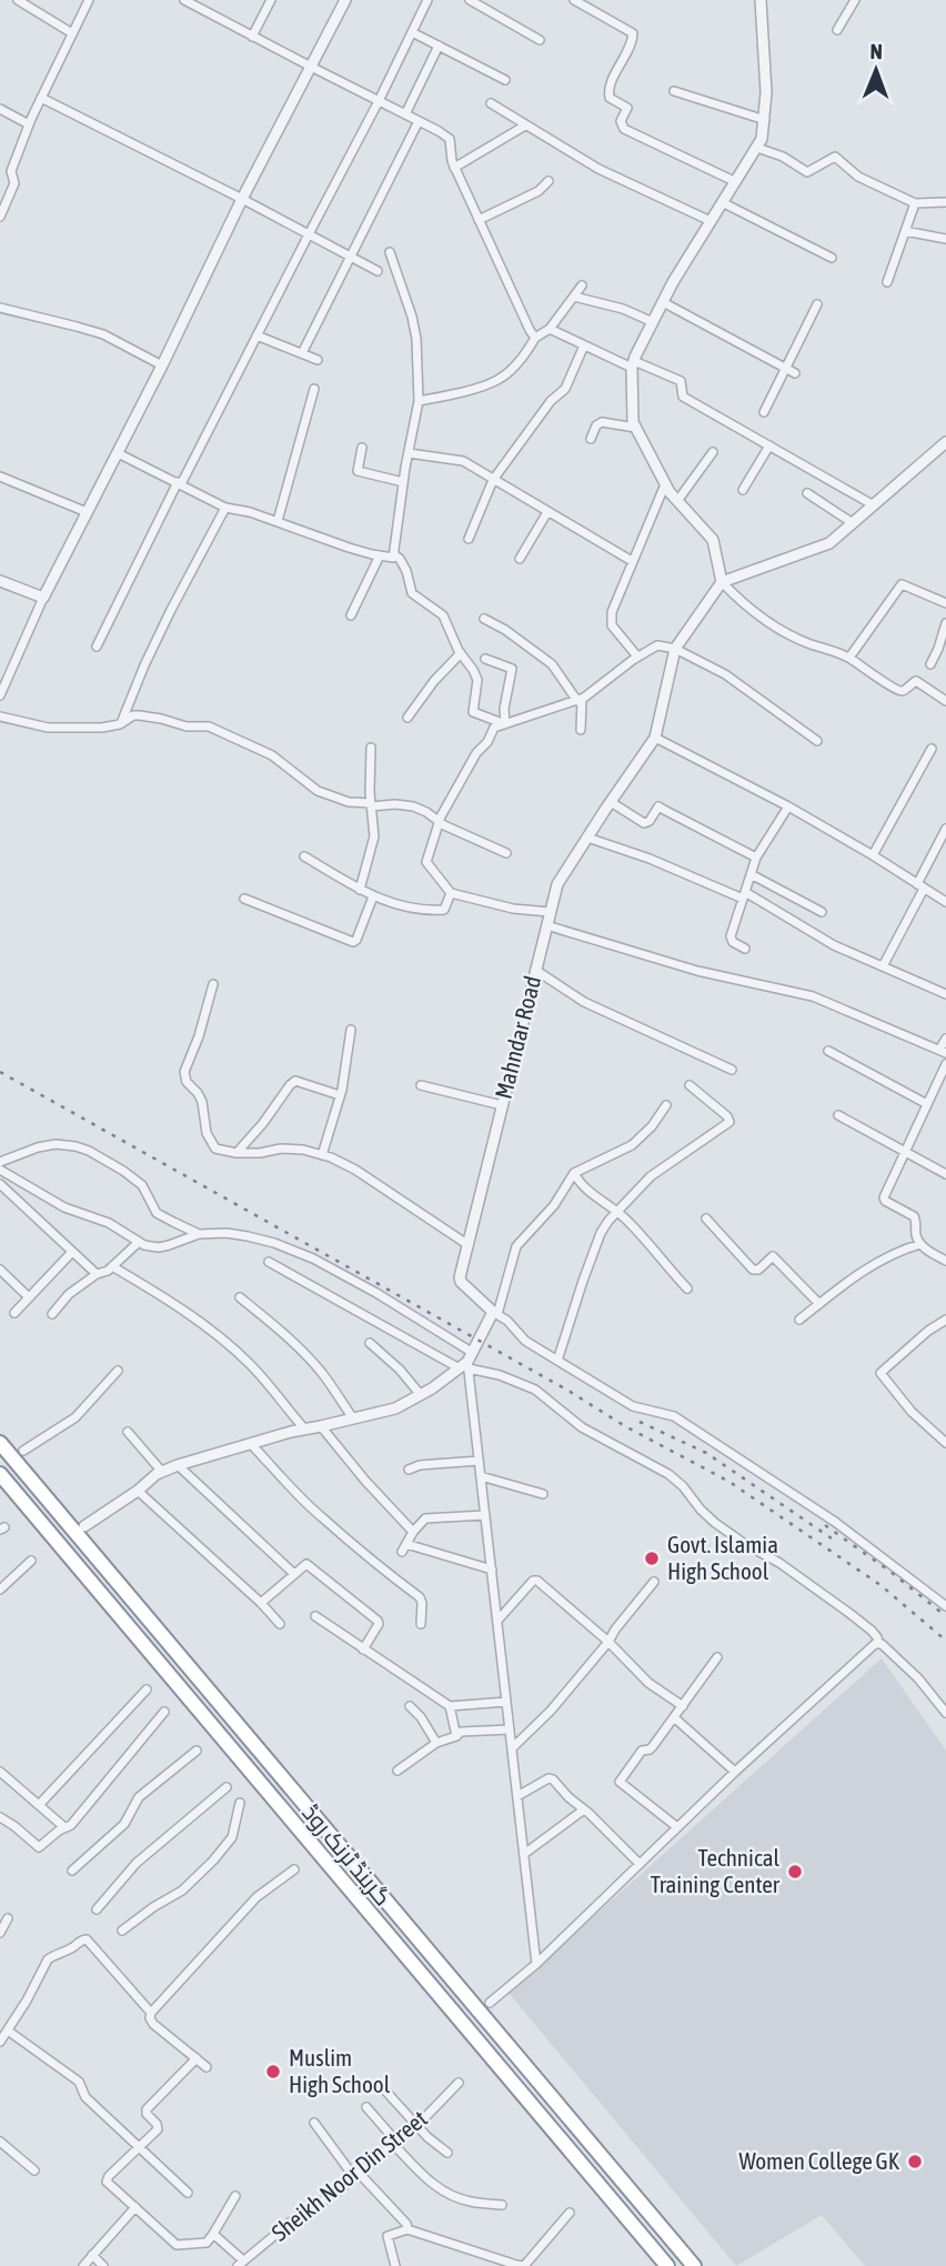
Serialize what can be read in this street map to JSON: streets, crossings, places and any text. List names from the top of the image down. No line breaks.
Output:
{"streets":{"highway":["گرینڈ ٹرنک روڈ"],"street":["Mahndar Road","Sheikh Noor Din Street"]},"places":["Govt. Islamia High School","Technical Training Center","Muslim High School","Women College GK"],"north":"top"}
